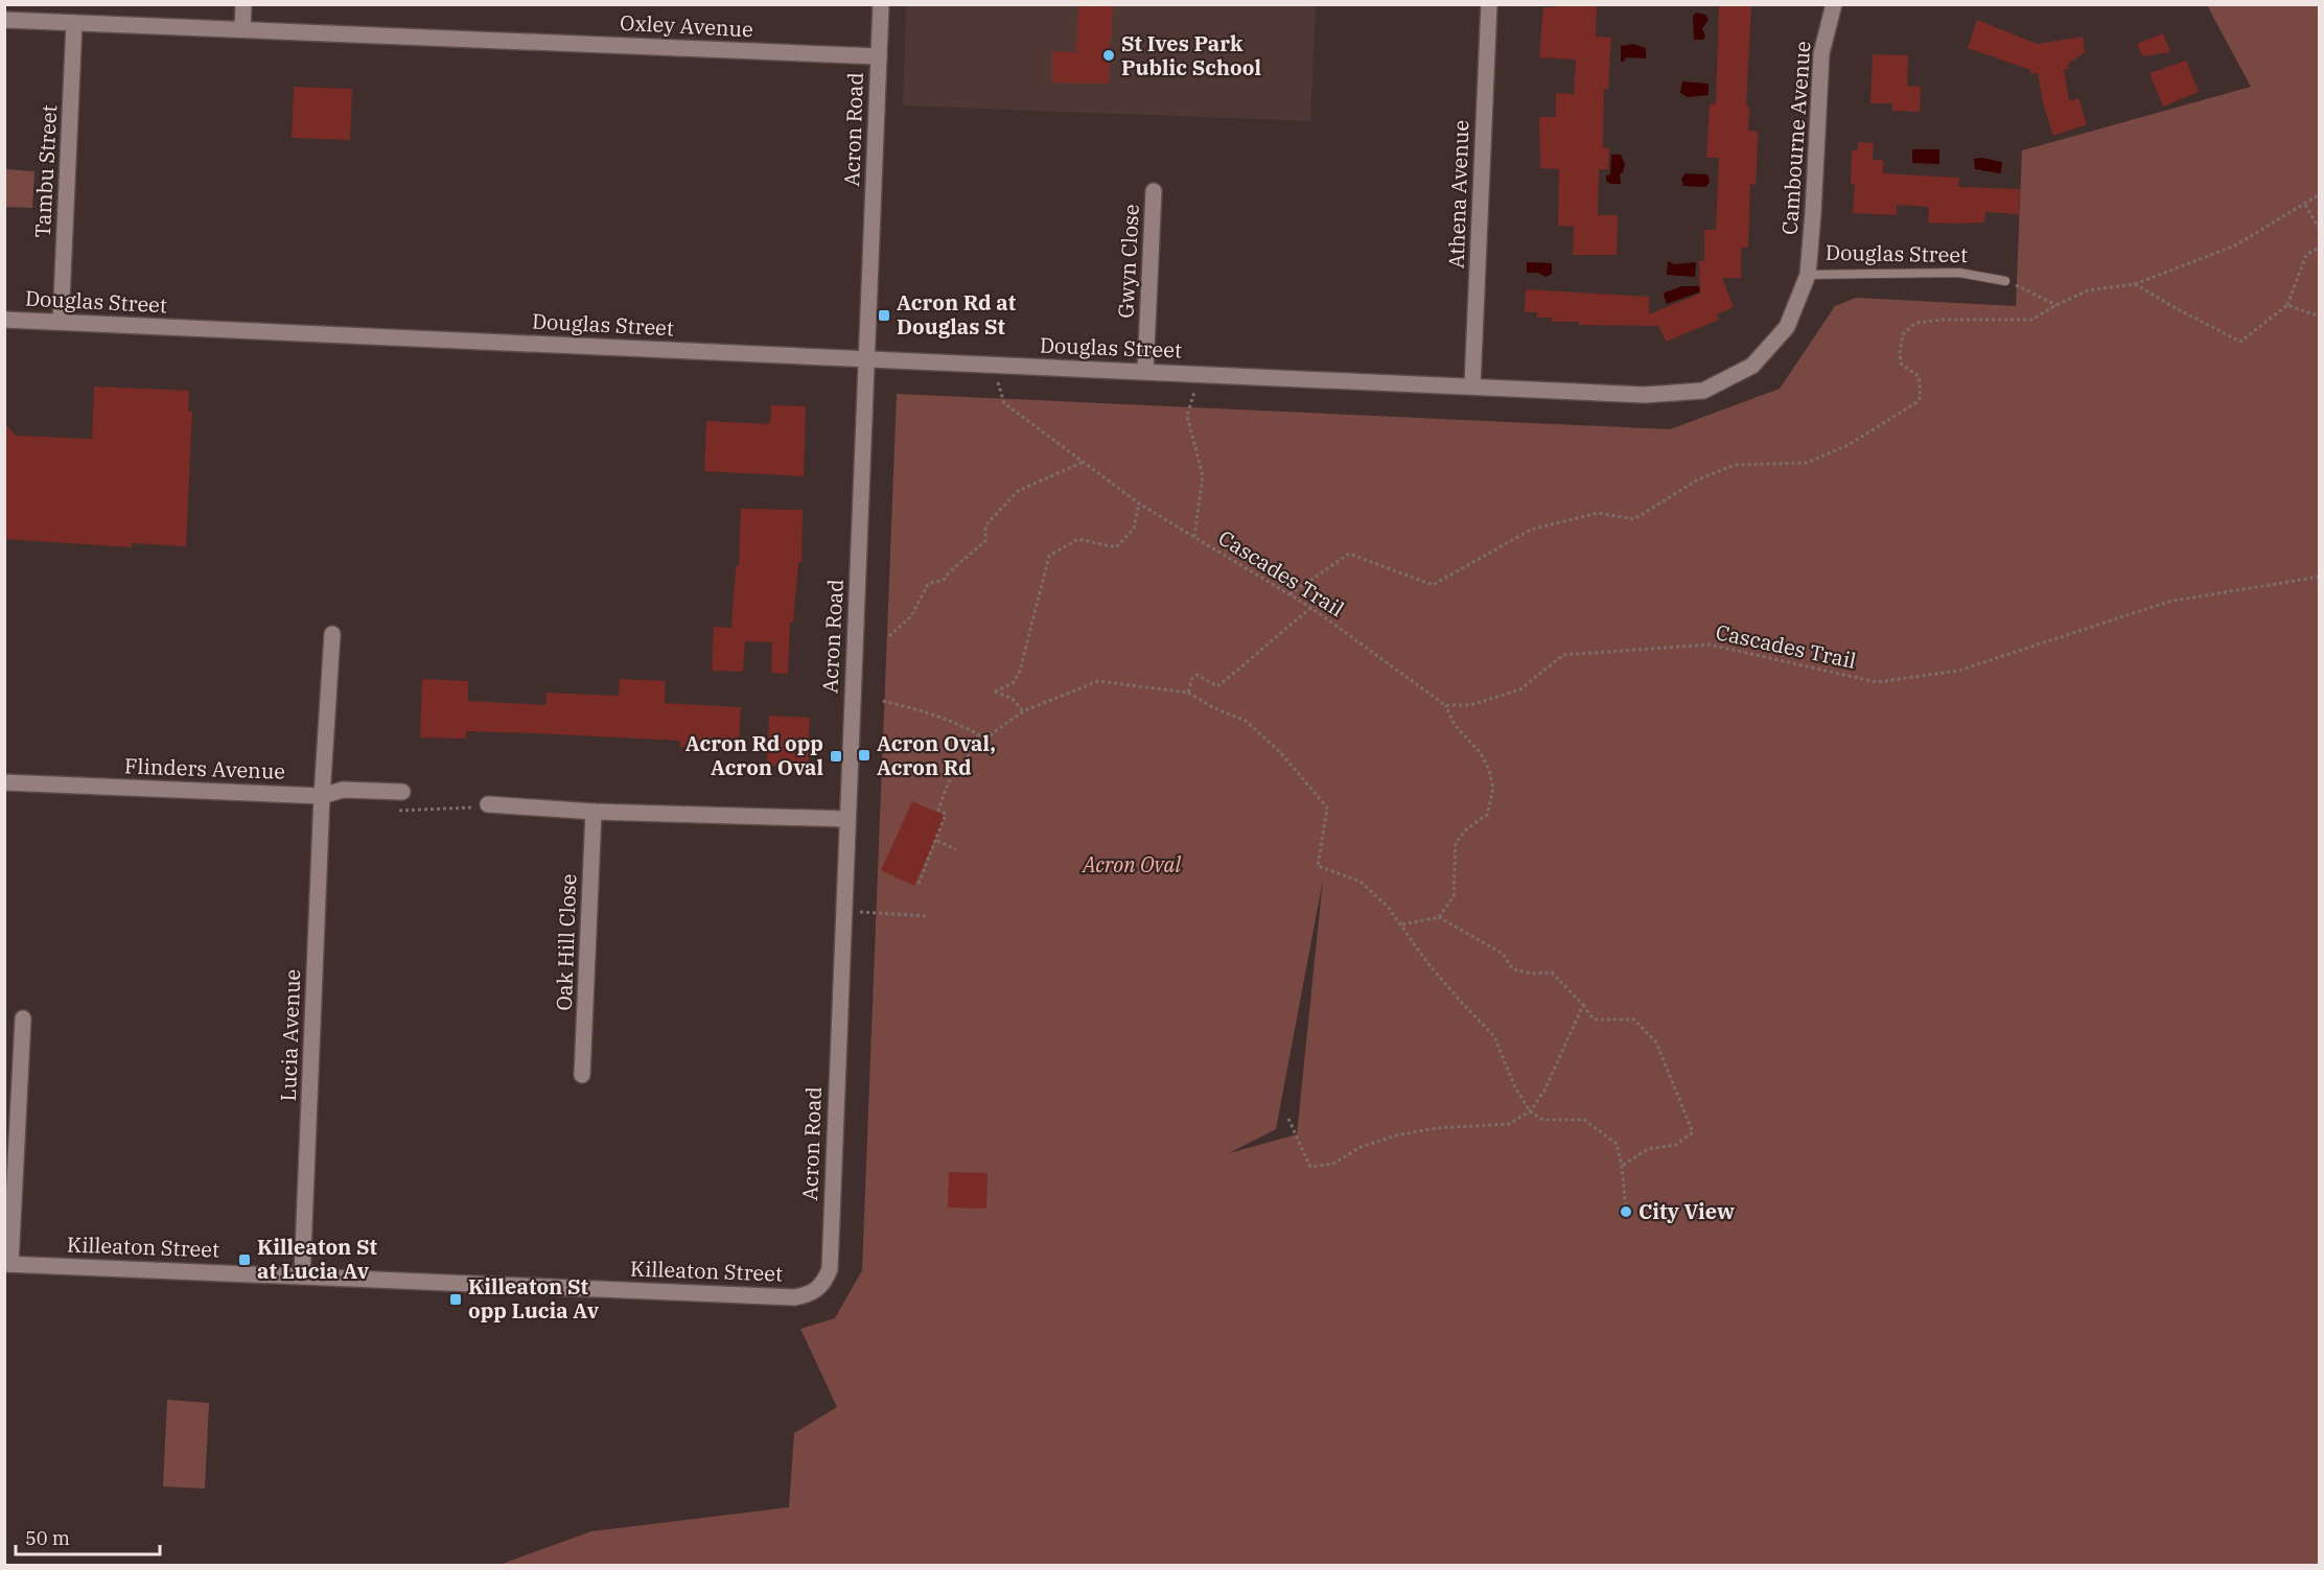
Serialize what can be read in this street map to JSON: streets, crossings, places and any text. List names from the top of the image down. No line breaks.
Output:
{"streets":{"street":["Oxley Avenue","Acron Road","Cambourne Avenue","Tambu Street","Athena Avenue","Douglas Street","Gwyn Close","Flinders Avenue","Oak Hill Close","Lucia Avenue","Killeaton Street"],"path":["Cascades Trail"]},"crossings":[["Oxley Avenue","Acron Road"],["Oxley Avenue","Tambu Street"],["Acron Road","Douglas Street"],["Acron Road","Killeaton Street"],["Cambourne Avenue","Douglas Street"],["Tambu Street","Douglas Street"],["Athena Avenue","Douglas Street"],["Douglas Street","Gwyn Close"],["Douglas Street","Cascades Trail"],["Flinders Avenue","Lucia Avenue"],["Lucia Avenue","Killeaton Street"]],"parks":["Acron Oval"],"places":{"other":["St Ives Park Public School","City View"],"transit":["Acron Rd at Douglas St","Acron Oval, Acron Rd","Acron Rd opp Acron Oval","Killeaton St at Lucia Av","Killeaton St opp Lucia Av"]},"scale_bar":"50 m"}
